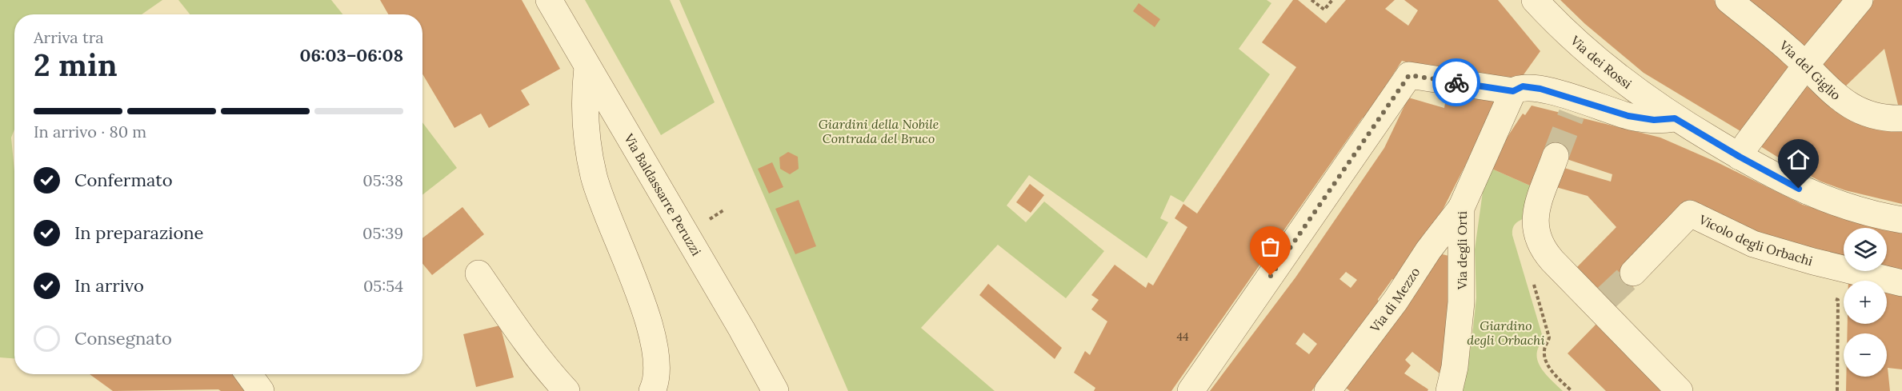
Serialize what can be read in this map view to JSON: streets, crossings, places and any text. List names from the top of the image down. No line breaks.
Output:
{"streets":{"street":["Via dei Rossi","Via del Giglio","Via Baldassarre Peruzzi","Vicolo degli Orbachi","Via degli Orti","Via di Mezzo"]},"crossings":[["Via degli Orti","Via di Mezzo"]],"parks":["Giardini della Nobile Contrada del Bruco","Giardino degli Orbachi"],"house_numbers":["44"],"page":{"heading":["2 min","Arriva tra","06:03–06:08"],"bar":"In arrivo · 80 m","list":[["Confermato","05:38"],["In preparazione","05:39"],["In arrivo","05:54"],"Consegnato"],"map_buttons":["+","−"]}}
